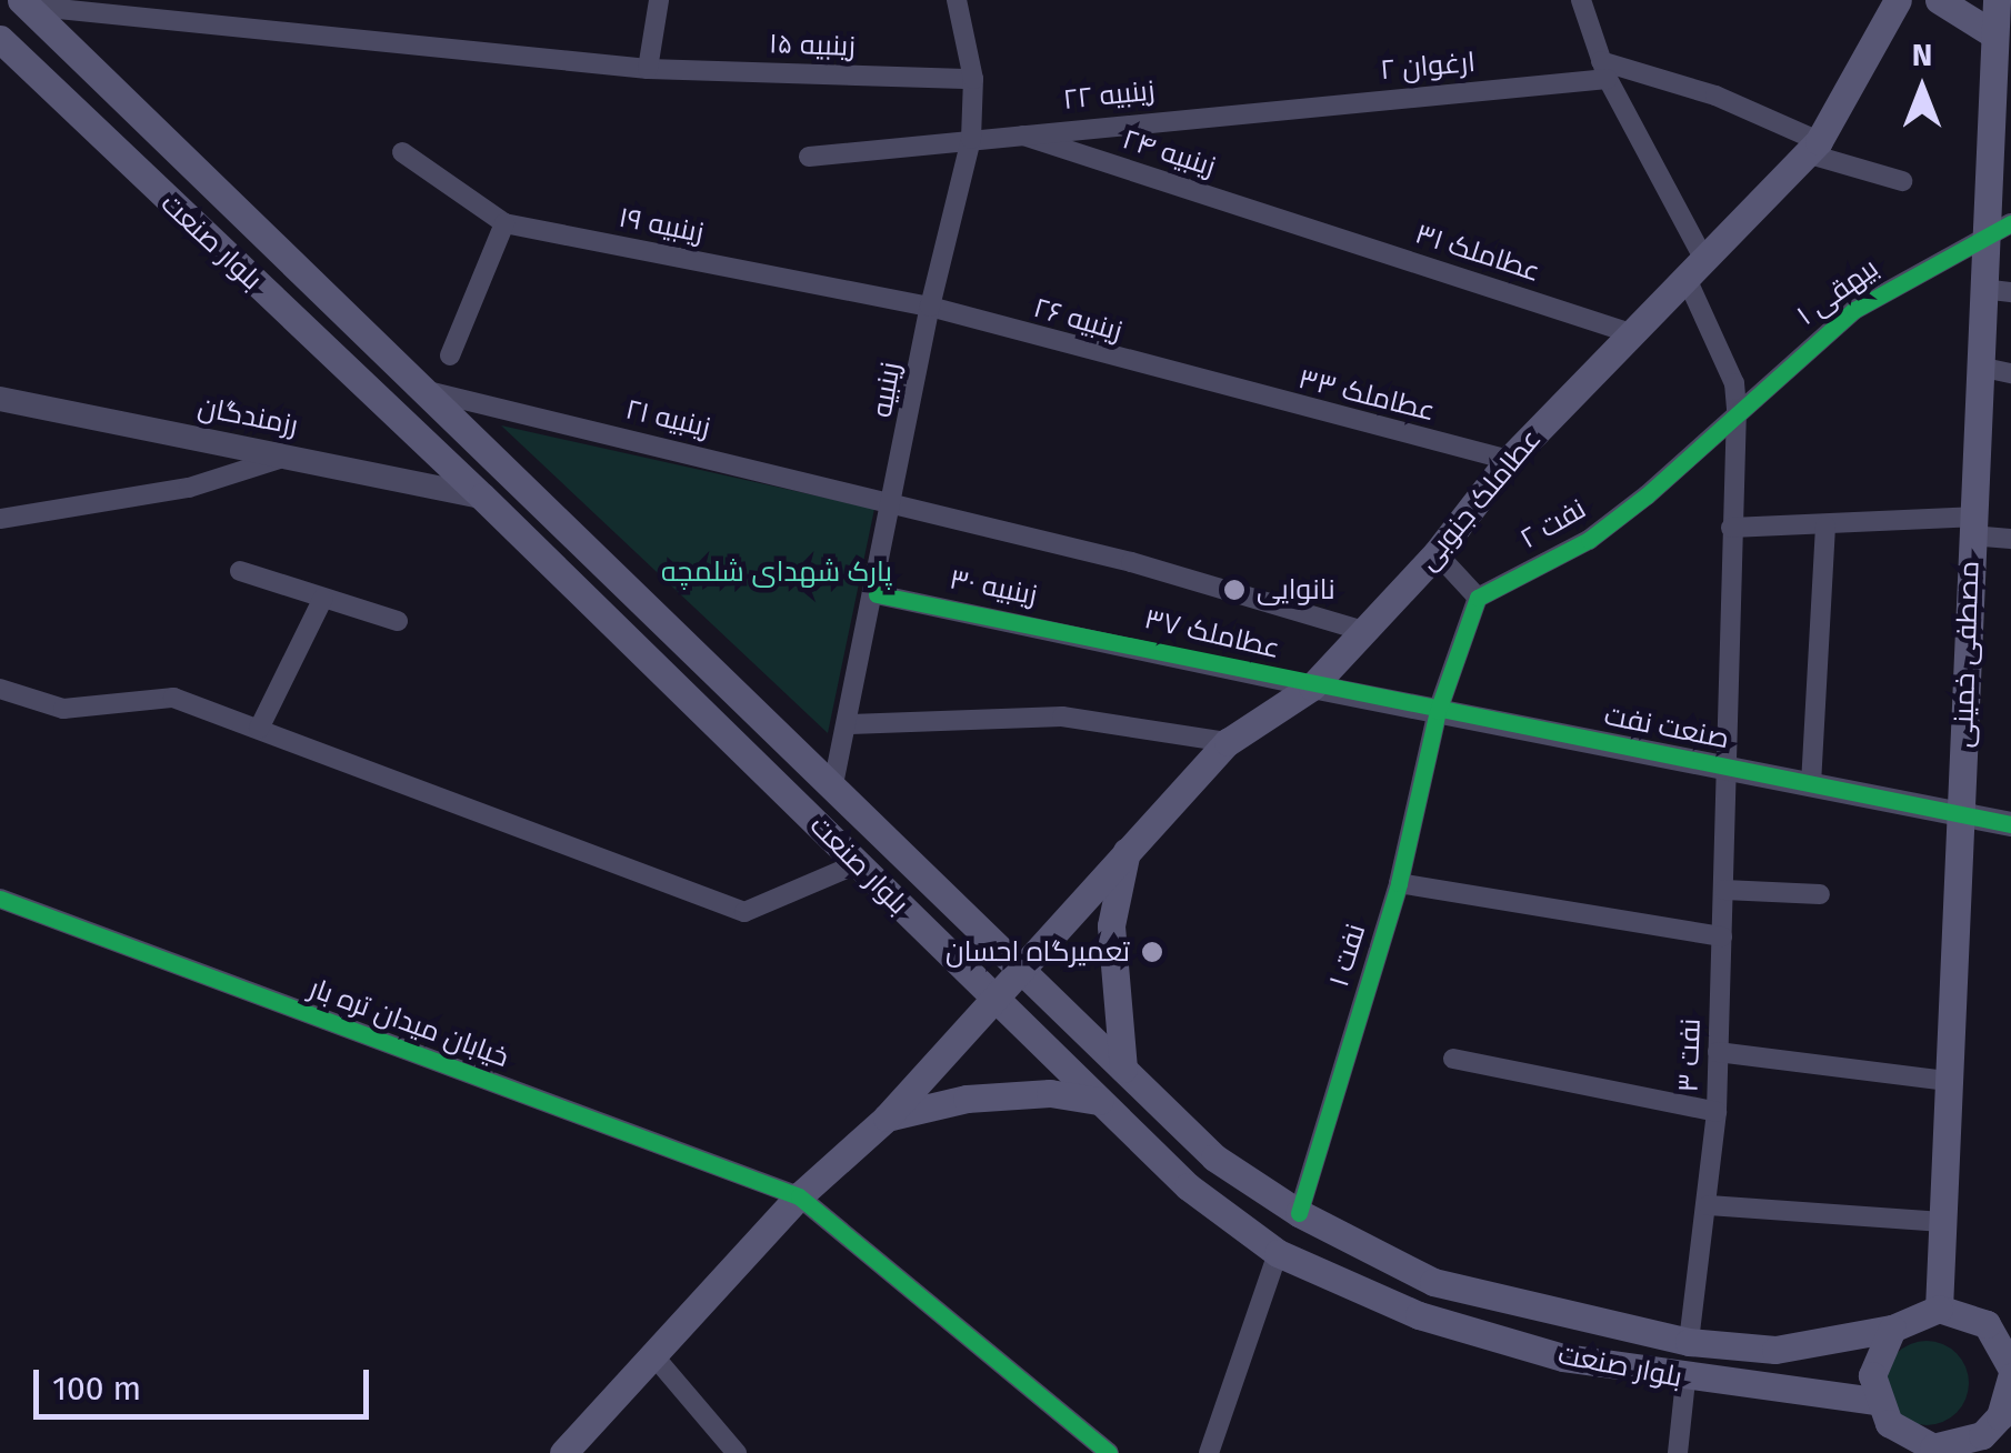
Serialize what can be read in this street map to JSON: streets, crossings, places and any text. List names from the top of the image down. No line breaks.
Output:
{"streets":{"main road":["بلوار صنعت","عطاملک جنوبی","مصطفی خمینی"],"street":["زینبیه ۱۵","ارغوان ۲","زینبیه ۲۲","زینبیه ۲۴","زینبیه ۱۹","عطاملک ۳۱","بیهقی ۱","زینبیه ۲۶","زینبیه","عطاملک ۳۳","رزمندگان","زینبیه ۲۱","نفت ۲","زینبیه ۳۰","عطاملک ۳۷","صنعت نفت","نفت ۱","خیابان میدان تره بار","نفت ۳"]},"crossings":[["زینبیه ۱۵","بلوار صنعت"],["زینبیه ۱۵","زینبیه"],["ارغوان ۲","زینبیه ۲۲"],["ارغوان ۲","نفت ۳"],["زینبیه ۲۲","زینبیه ۲۴"],["زینبیه ۲۲","زینبیه"],["زینبیه ۲۴","عطاملک ۳۱"],["زینبیه ۱۹","زینبیه ۲۶"],["زینبیه ۱۹","زینبیه"],["بلوار صنعت","زینبیه"],["بلوار صنعت","رزمندگان"],["بلوار صنعت","زینبیه ۲۱"],["بلوار صنعت","عطاملک جنوبی"],["بلوار صنعت","مصطفی خمینی"],["بلوار صنعت","نفت ۱"],["بلوار صنعت","نفت ۳"],["عطاملک ۳۱","عطاملک جنوبی"],["بیهقی ۱","نفت ۲"],["بیهقی ۱","مصطفی خمینی"],["بیهقی ۱","نفت ۳"],["زینبیه ۲۶","زینبیه"],["زینبیه ۲۶","عطاملک ۳۳"],["زینبیه","زینبیه ۲۱"],["زینبیه","زینبیه ۳۰"],["عطاملک ۳۳","عطاملک جنوبی"],["زینبیه ۲۱","عطاملک جنوبی"],["عطاملک جنوبی","عطاملک ۳۷"],["عطاملک جنوبی","صنعت نفت"],["عطاملک جنوبی","خیابان میدان تره بار"],["عطاملک جنوبی","نفت ۳"],["نفت ۲","نفت ۳"],["زینبیه ۳۰","عطاملک ۳۷"],["عطاملک ۳۷","صنعت نفت"],["مصطفی خمینی","صنعت نفت"],["صنعت نفت","نفت ۱"],["صنعت نفت","نفت ۳"]],"parks":["پارک شهدای شلمچه"],"places":["نانوایی","تعمیرگاه احسان"],"scale_bar":"100 m","north":"top"}
